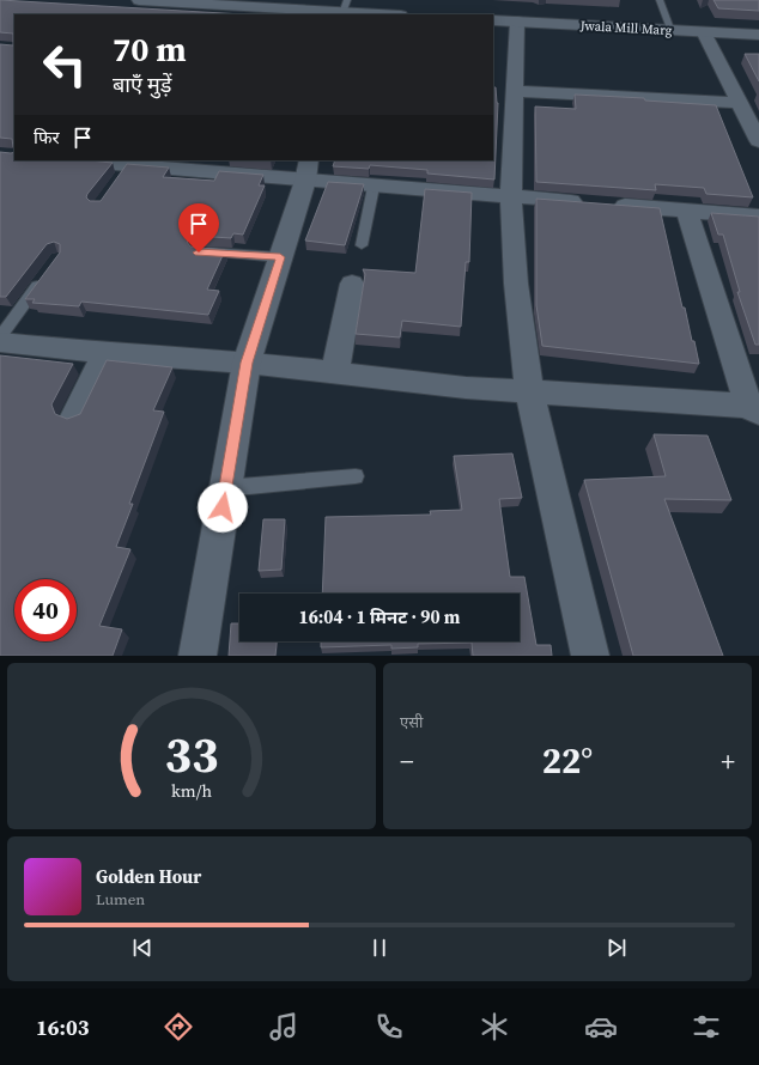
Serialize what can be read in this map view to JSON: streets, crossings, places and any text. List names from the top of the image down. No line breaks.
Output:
{"streets":{"street":["Jwala Mill Marg"]},"page":{"turn":["70 m","बाएँ मुड़ें"],"then":"फिर","limit":"40","trip":"16:04 · 1 मिनट · 90 m","tile":"एसी","heat":["−","22°","+"],"song":["Golden Hour","Lumen"],"tabs":"16:03","gauge":["33","km/h"]}}
